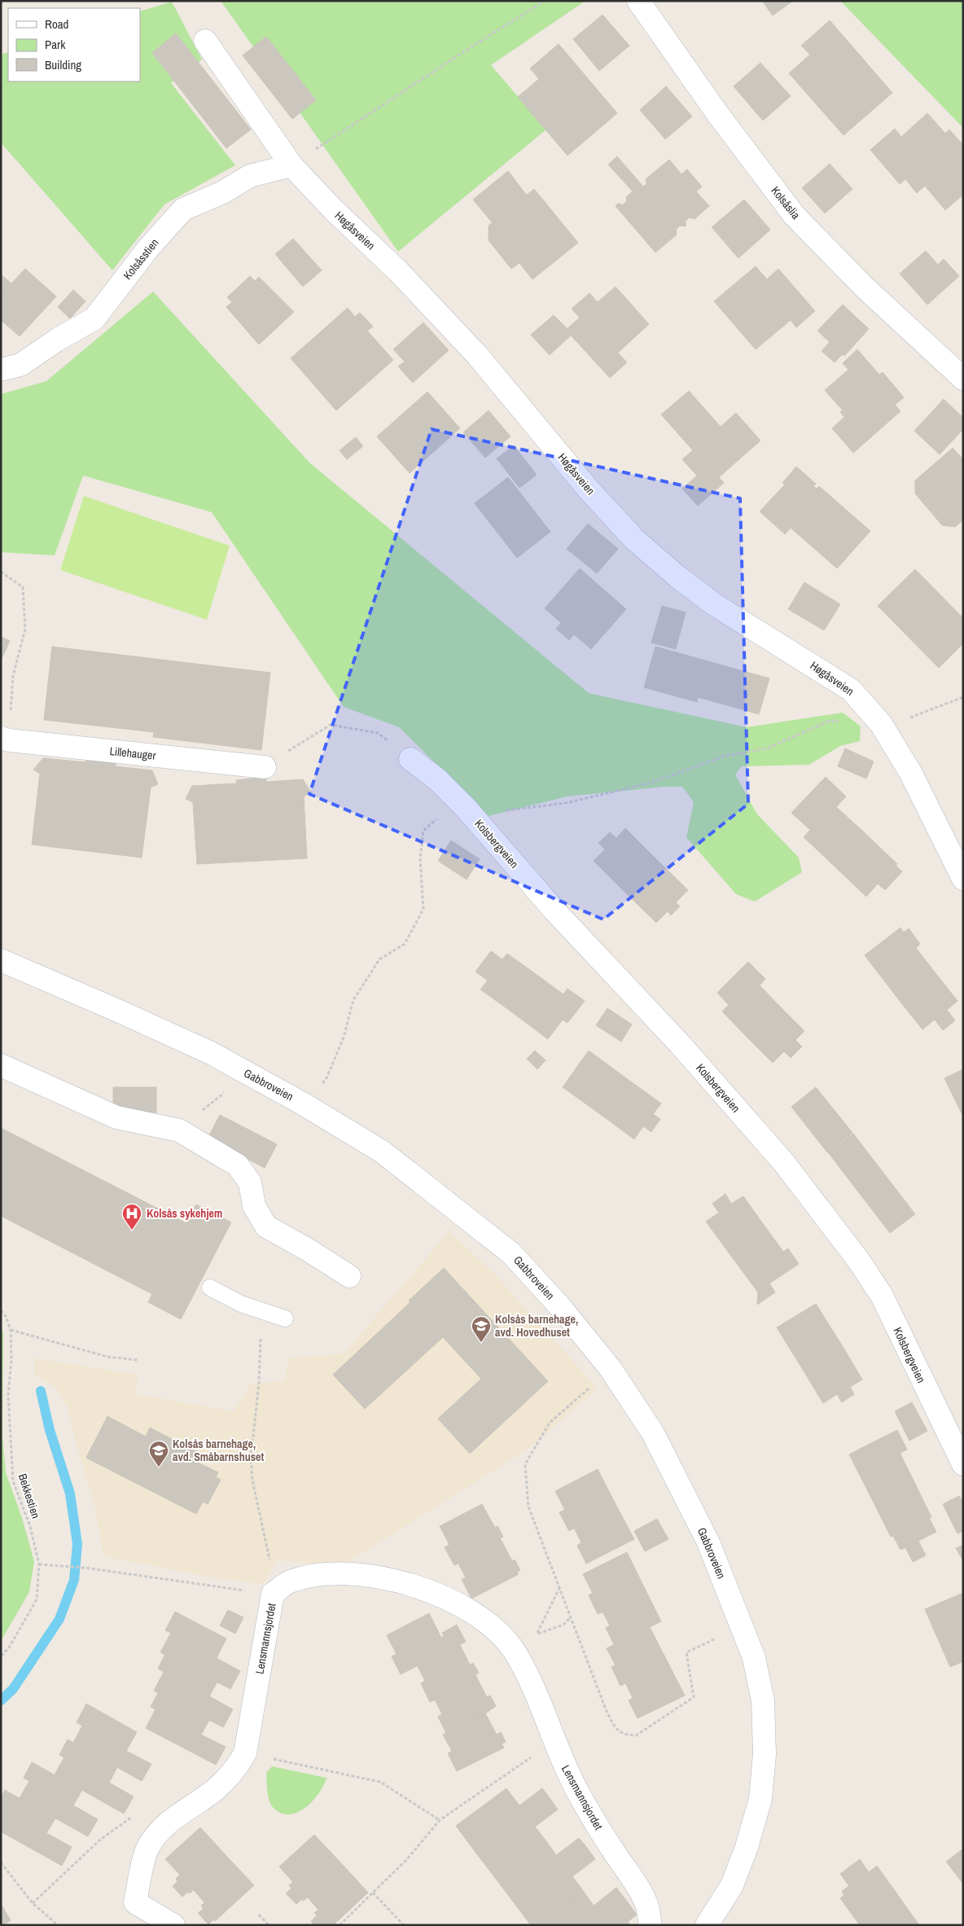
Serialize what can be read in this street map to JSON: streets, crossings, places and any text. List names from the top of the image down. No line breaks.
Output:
{"streets":{"street":["Kolsåslia","Høgåsveien","Kolsåsstien","Lillehauger","Kolsbergveien","Gabbroveien","Lensmannsjordet"],"path":["Bekkestien"]},"crossings":[["Høgåsveien","Kolsåsstien"]],"places":{"hospital":["Kolsås sykehjem"],"school or university":["Kolsås barnehage, avd. Hovedhuset","Kolsås barnehage, avd. Småbarnshuset"]},"legend":["Road","Park","Building"]}
